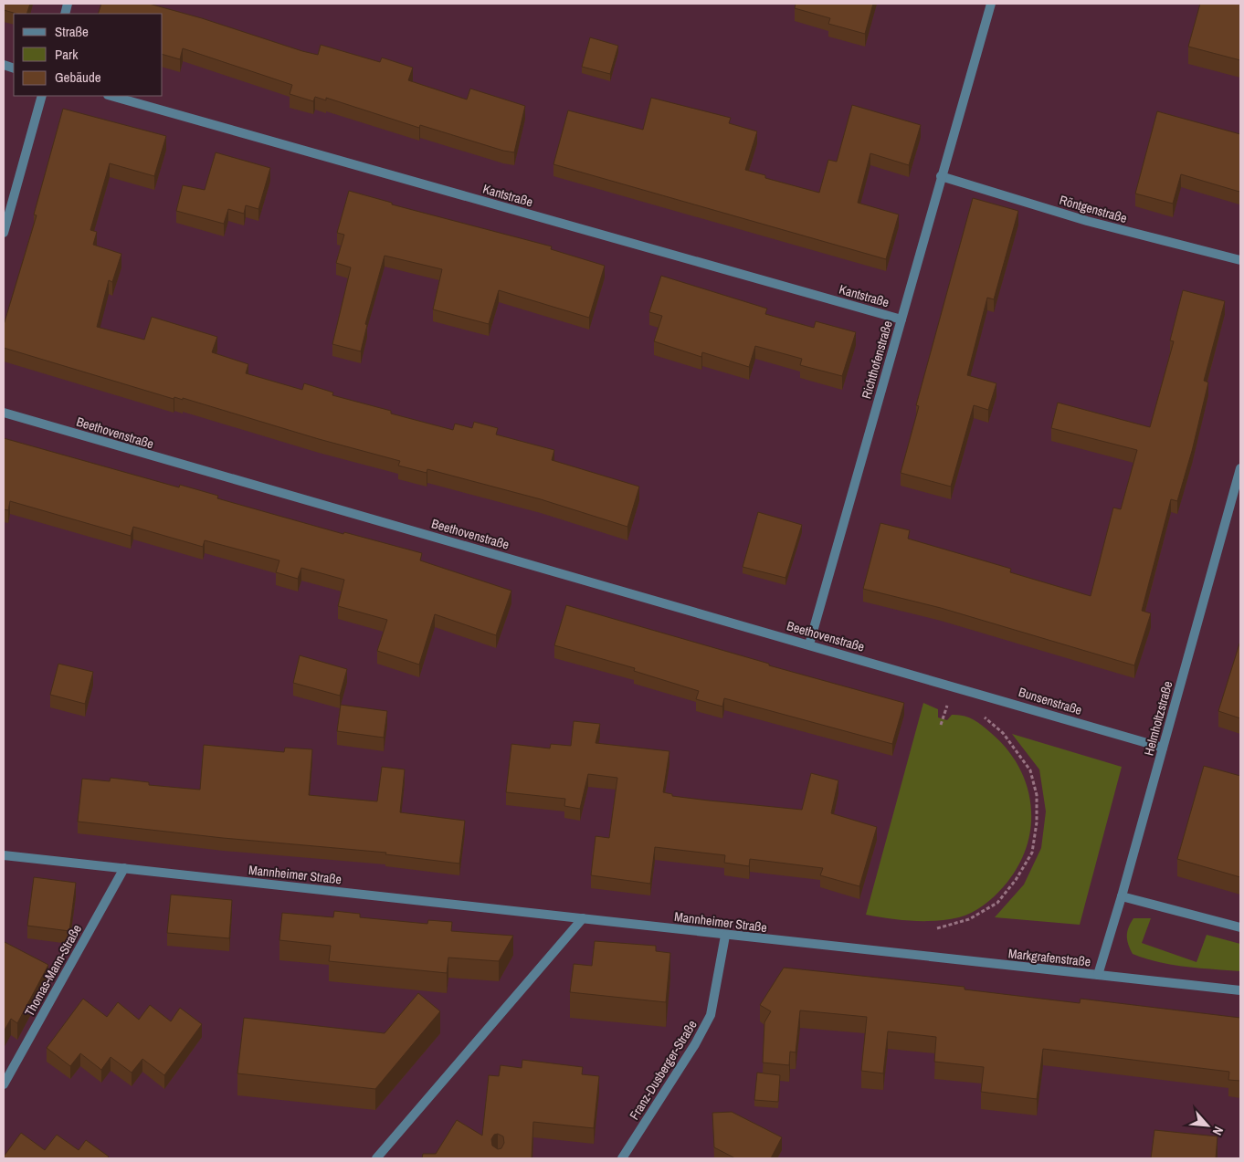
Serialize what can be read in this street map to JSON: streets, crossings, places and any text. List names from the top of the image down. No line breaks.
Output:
{"streets":{"street":["Kantstraße","Röntgenstraße","Richthofenstraße","Beethovenstraße","Bunsenstraße","Helmholtzstraße","Mannheimer Straße","Markgrafenstraße","Thomas-Mann-Straße","Franz-Dusberger-Straße"]},"crossings":[["Kantstraße","Richthofenstraße"],["Röntgenstraße","Richthofenstraße"],["Richthofenstraße","Beethovenstraße"],["Beethovenstraße","Bunsenstraße"],["Bunsenstraße","Helmholtzstraße"],["Helmholtzstraße","Markgrafenstraße"],["Mannheimer Straße","Markgrafenstraße"],["Mannheimer Straße","Thomas-Mann-Straße"],["Mannheimer Straße","Franz-Dusberger-Straße"]],"legend":["Straße","Park","Gebäude"],"north":"bottom right"}
